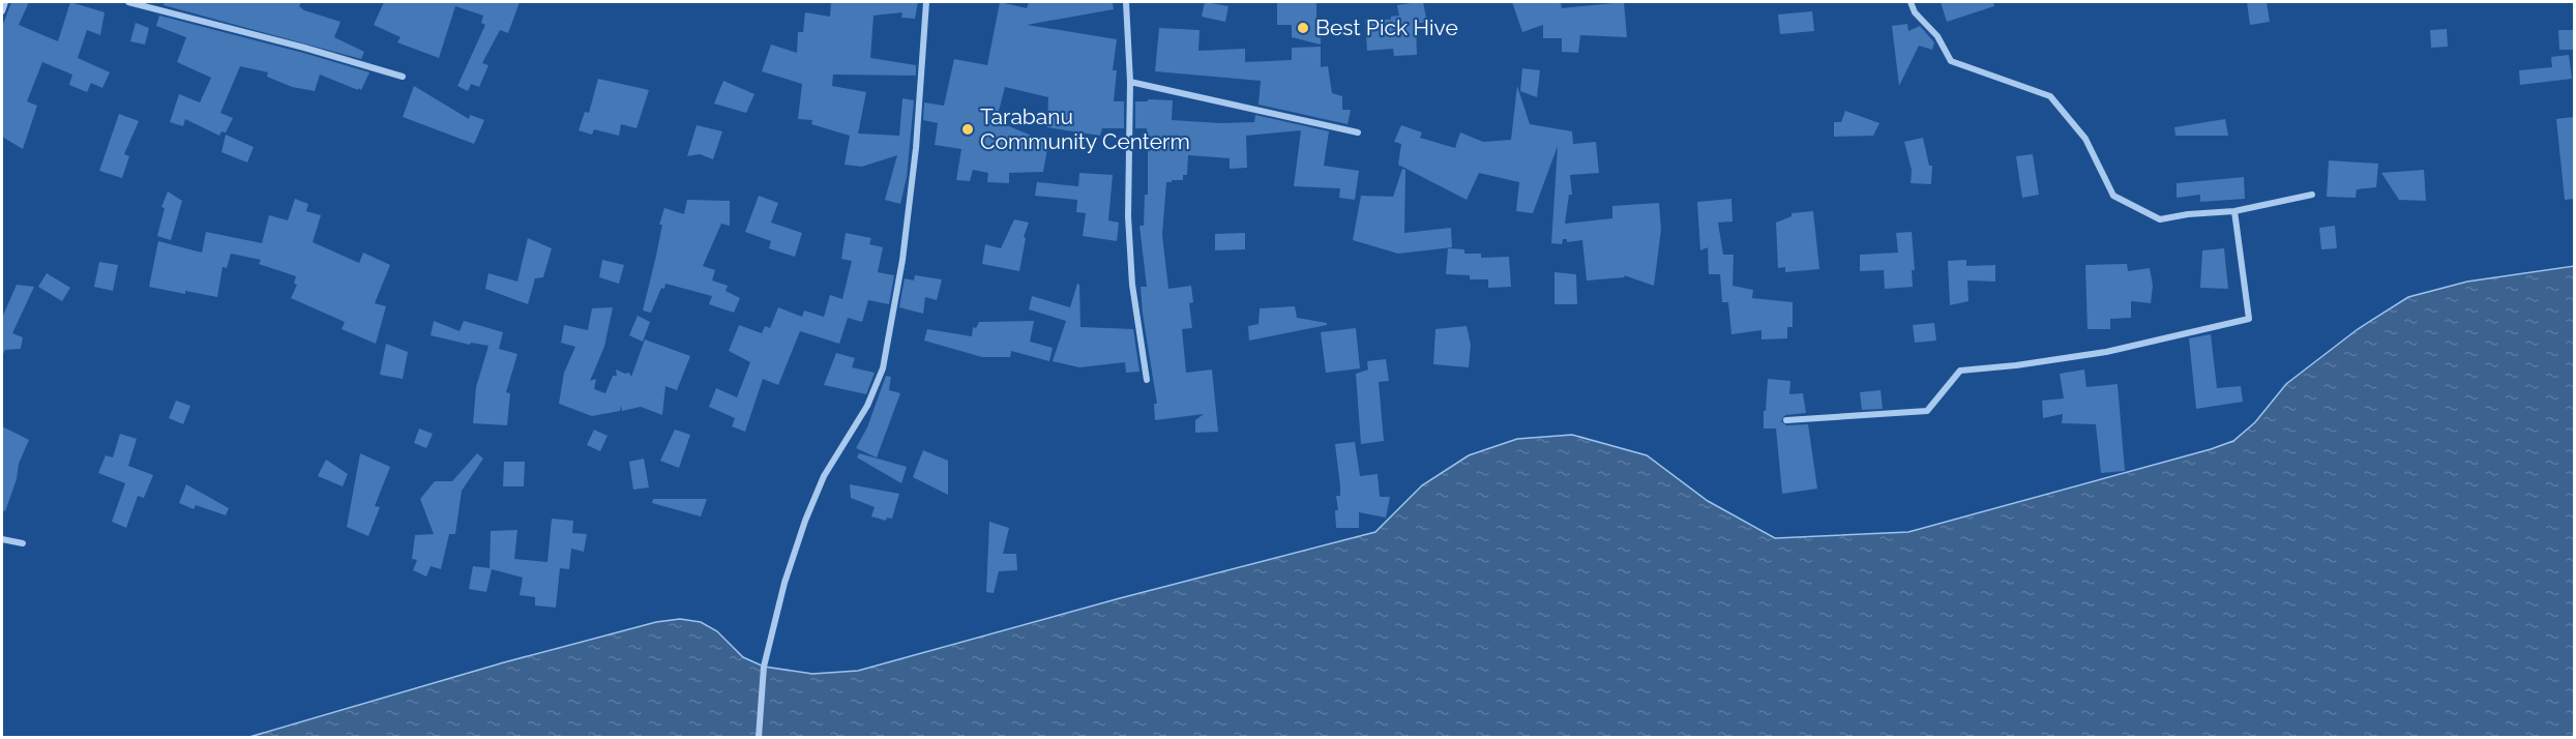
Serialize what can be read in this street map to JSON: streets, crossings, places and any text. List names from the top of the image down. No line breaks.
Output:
{"places":["Best Pick Hive","Tarabanu Community Centerm"]}
